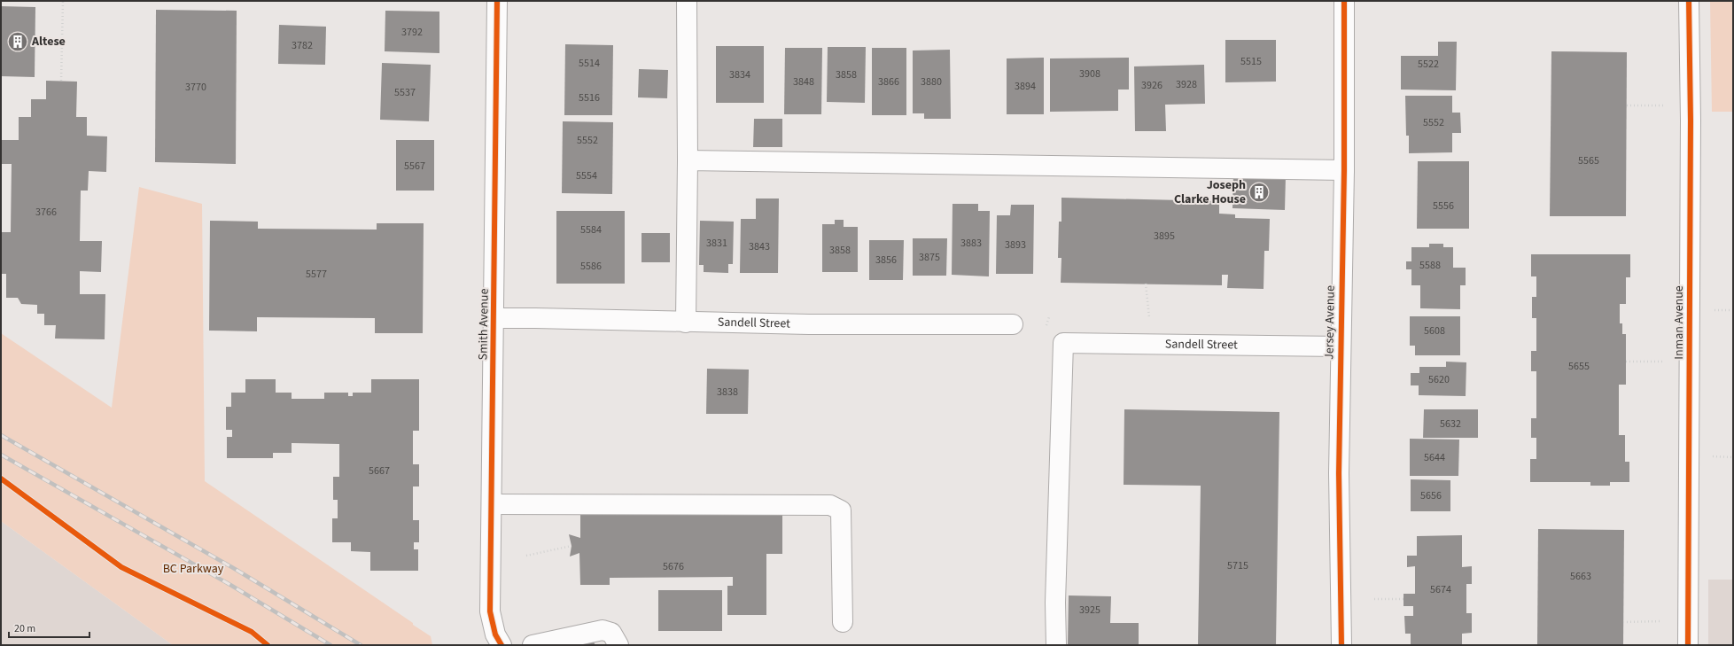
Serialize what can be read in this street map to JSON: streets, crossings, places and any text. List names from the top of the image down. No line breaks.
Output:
{"streets":{"street":["Jersey Avenue","Inman Avenue","Sandell Street","Smith Avenue"]},"crossings":[["Jersey Avenue","Sandell Street"],["Sandell Street","Smith Avenue"]],"parks":["BC Parkway"],"places":{"building":["Altese","Joseph Clarke House"]},"house_numbers":["3792","3782","5515","5514","5522","3908","3834","3858","3848","3866","3880","3928","3926","3894","3770","5537","5516","5552","5552","5565","5567","5554","5556","3766","5584","3895","3831","3883","3893","3843","3858","3875","3856","5588","5586","5577","5608","5655","5620","3838","5632","5644","5667","5656","5715","5676","5663","5674","3925"],"scale_bar":"20 m"}
